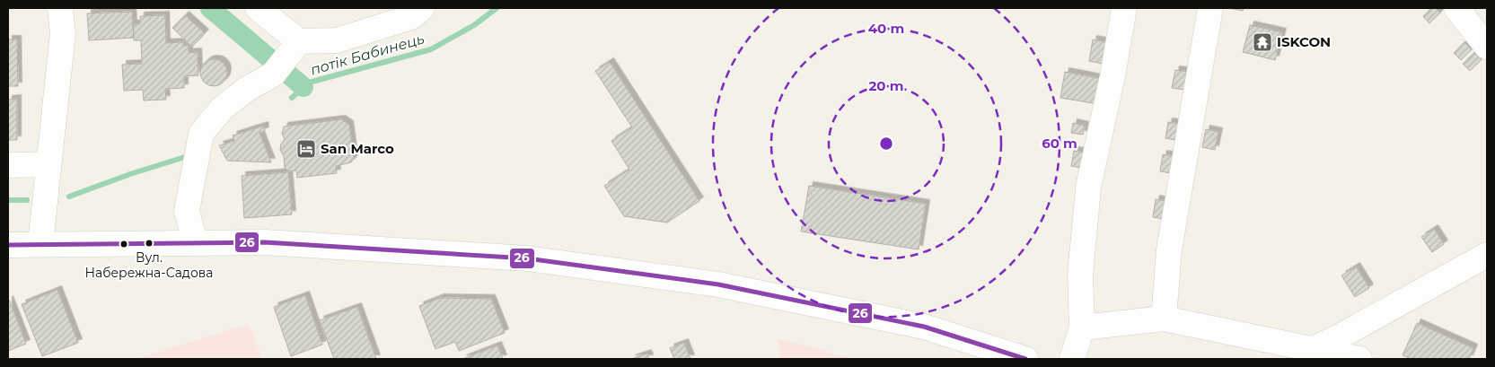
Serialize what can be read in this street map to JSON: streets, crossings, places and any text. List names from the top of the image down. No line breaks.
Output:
{"water":["потік Бабинець"],"places":{"temple":["ISKCON"],"hotel":["San Marco"],"other":["Вул. Набережна-Садова"]},"lines":["transit line 26"],"rings":["40 m","20 m","60 m"]}
